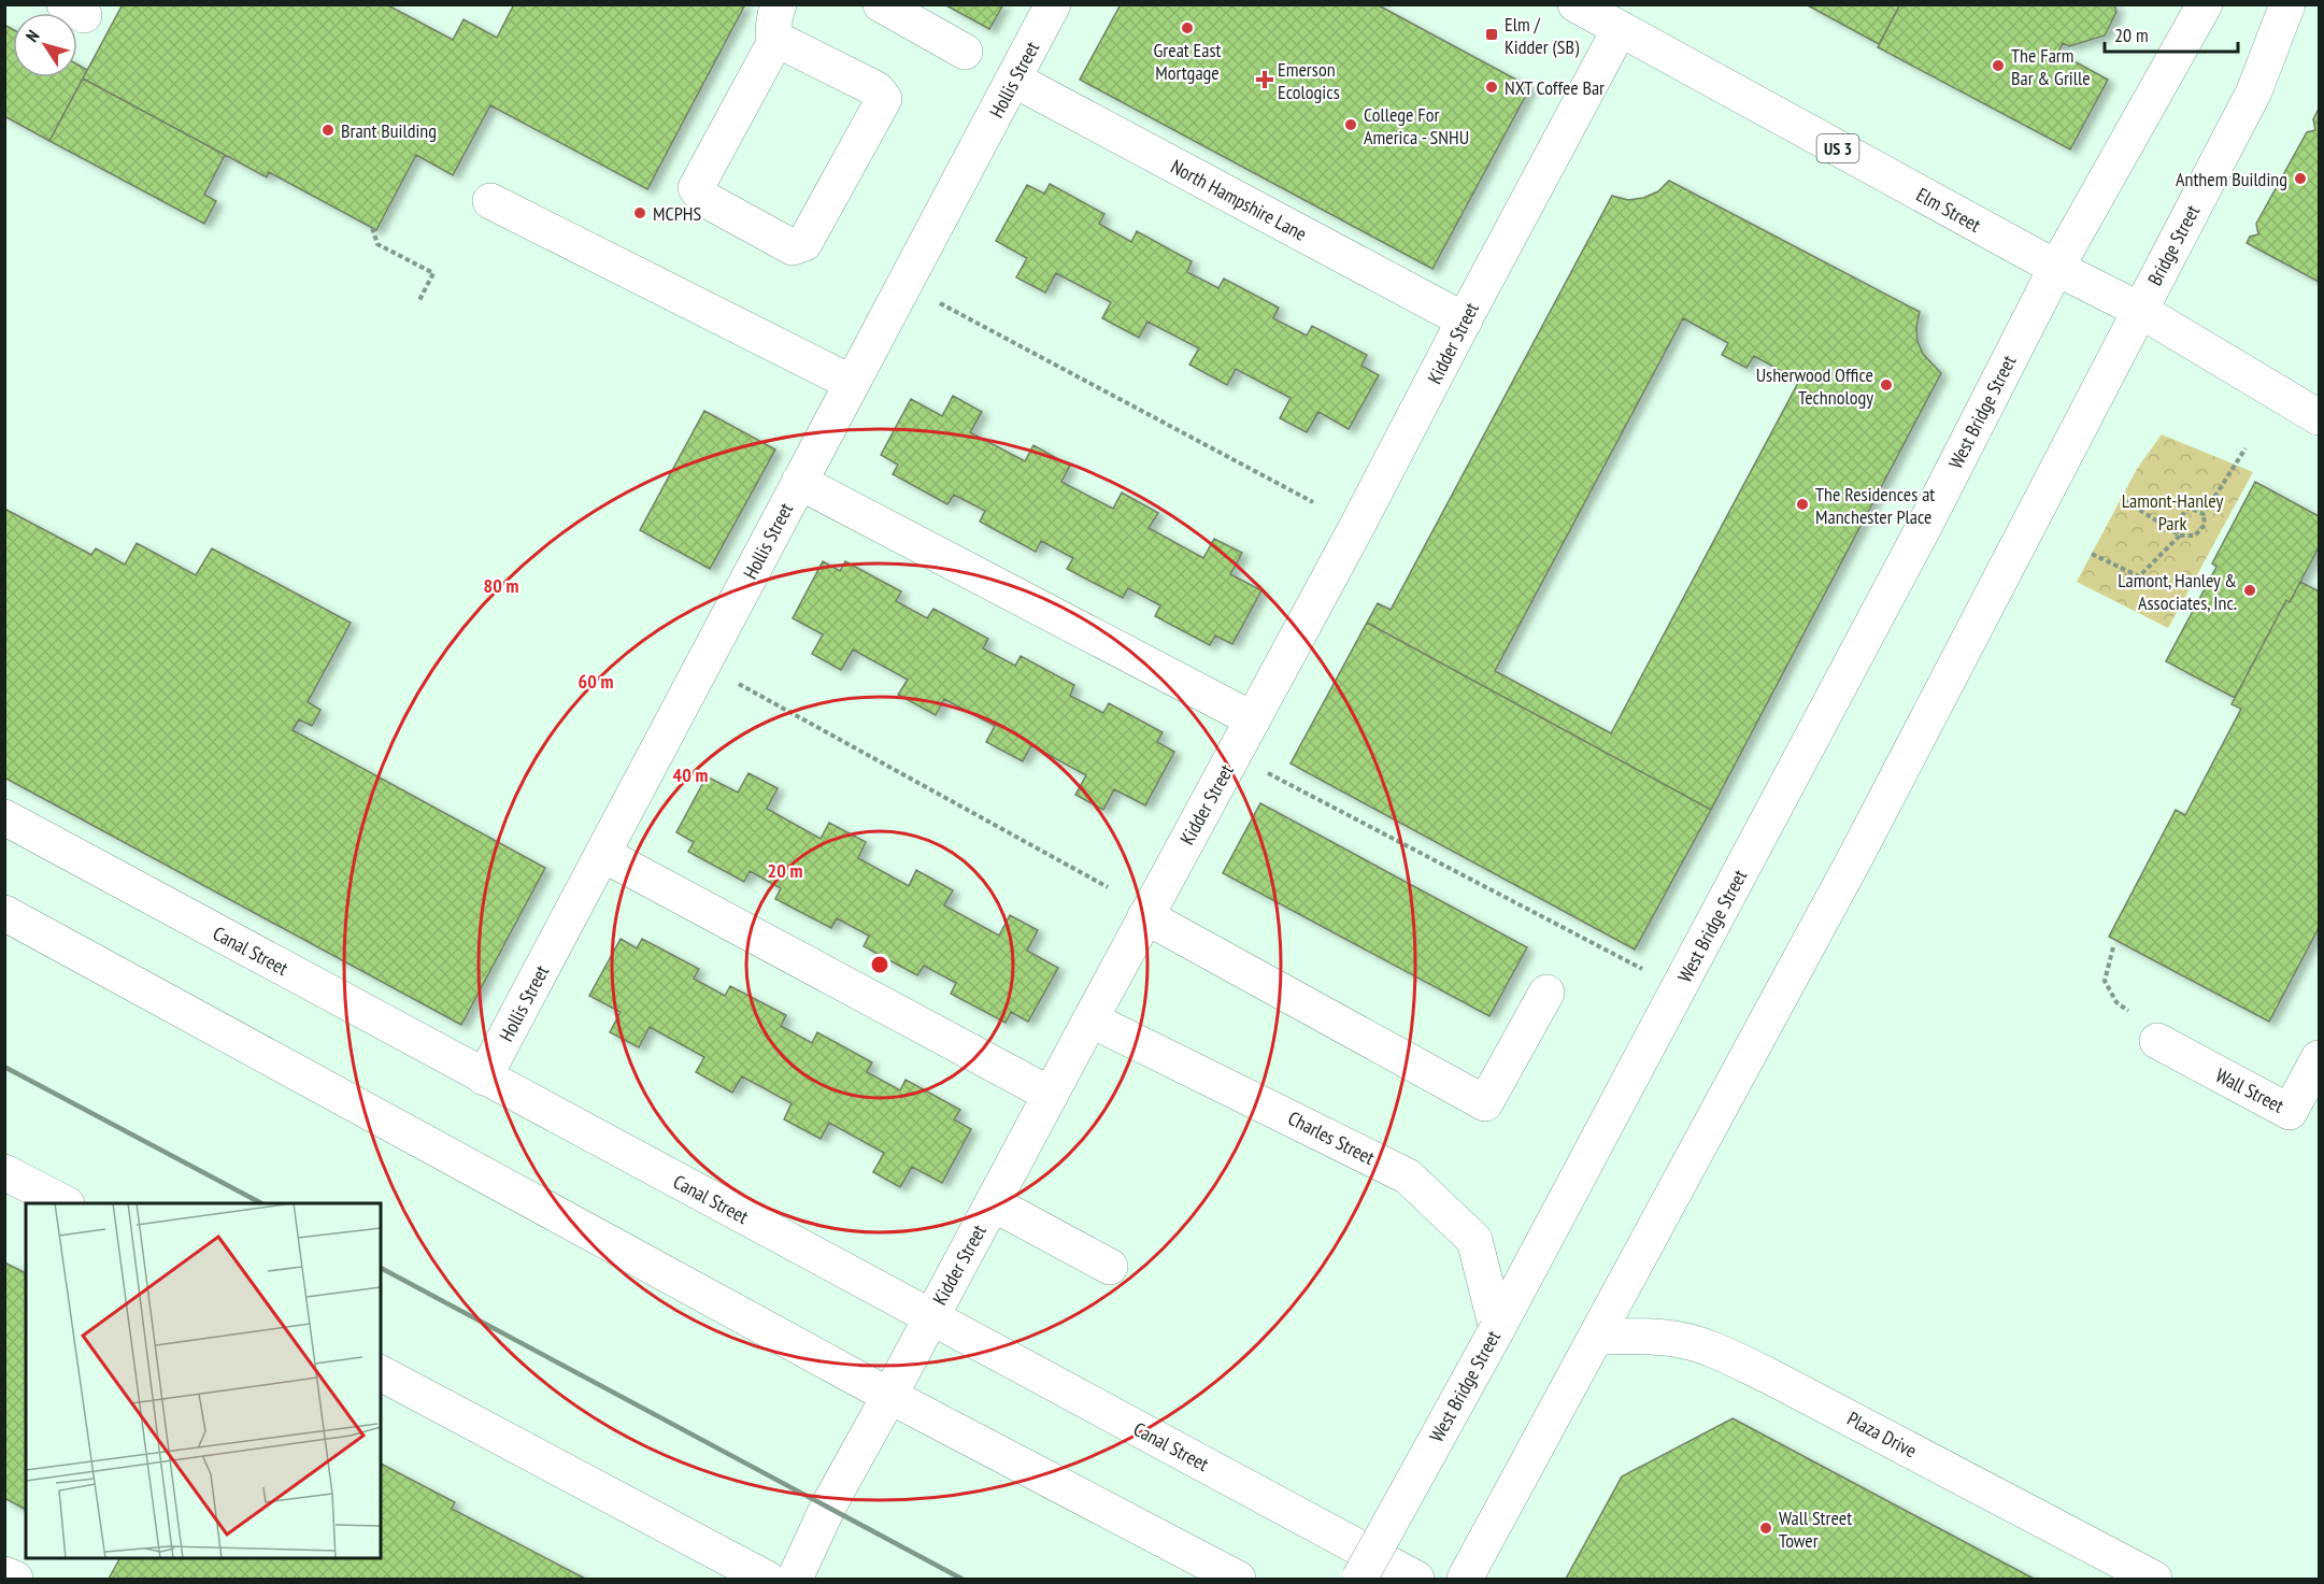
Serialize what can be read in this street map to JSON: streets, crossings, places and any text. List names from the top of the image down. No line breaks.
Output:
{"streets":{"street":["Hollis Street","US 3","North Hampshire Lane","Elm Street","Bridge Street","Kidder Street","West Bridge Street","Canal Street","Wall Street","Charles Street","Plaza Drive"]},"crossings":[["Hollis Street","North Hampshire Lane"],["Hollis Street","Canal Street"],["North Hampshire Lane","Kidder Street"],["Elm Street","Bridge Street"],["Elm Street","Kidder Street"],["Elm Street","West Bridge Street"],["Kidder Street","Canal Street"],["Kidder Street","Charles Street"],["West Bridge Street","Charles Street"]],"parks":["Lamont-Hanley Park"],"places":{"other":["Great East Mortgage","The Farm Bar & Grille","NXT Coffee Bar","College For America - SNHU","Brant Building","Anthem Building","MCPHS","Usherwood Office Technology","The Residences at Manchester Place","Lamont, Hanley & Associates, Inc.","Wall Street Tower"],"transit":["Elm / Kidder (SB)"],"health":["Emerson Ecologics"]},"scale_bar":"20 m","north":"top left","rings":["80 m","60 m","40 m","20 m"]}
